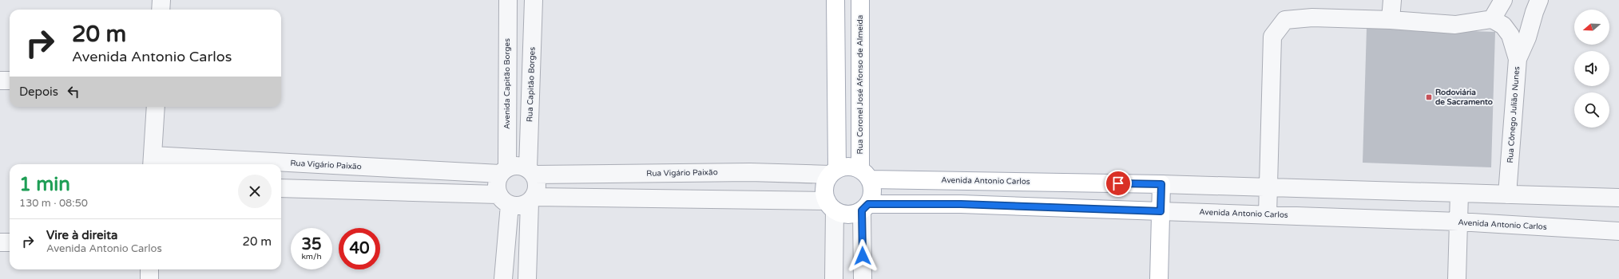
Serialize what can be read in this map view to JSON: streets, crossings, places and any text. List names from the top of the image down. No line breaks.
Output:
{"streets":{"main road":["Rua Coronel José Afonso de Almeida","Avenida Antonio Carlos"],"street":["Avenida Capitão Borges","Rua Capitão Borges","Rua Cônego Julião Nunes","Rua Vigário Paixão"]},"crossings":[["Avenida Capitão Borges","Rua Capitão Borges"],["Avenida Capitão Borges","Rua Vigário Paixão"],["Rua Capitão Borges","Rua Vigário Paixão"],["Rua Coronel José Afonso de Almeida","Rua Vigário Paixão"],["Rua Coronel José Afonso de Almeida","Avenida Antonio Carlos"],["Rua Cônego Julião Nunes","Avenida Antonio Carlos"],["Rua Vigário Paixão","Avenida Antonio Carlos"]],"places":{"transit":["Rodoviária de Sacramento"]},"north":"left","page":{"turn":["20 m","Avenida Antonio Carlos"],"then":"Depois","heading":["1 min","130 m · 08:50"],"list":[{"name":"Vire à direita","note":"Avenida Antonio Carlos","value":"20 m"}],"speed":"35 km/h","limit":"40"}}
